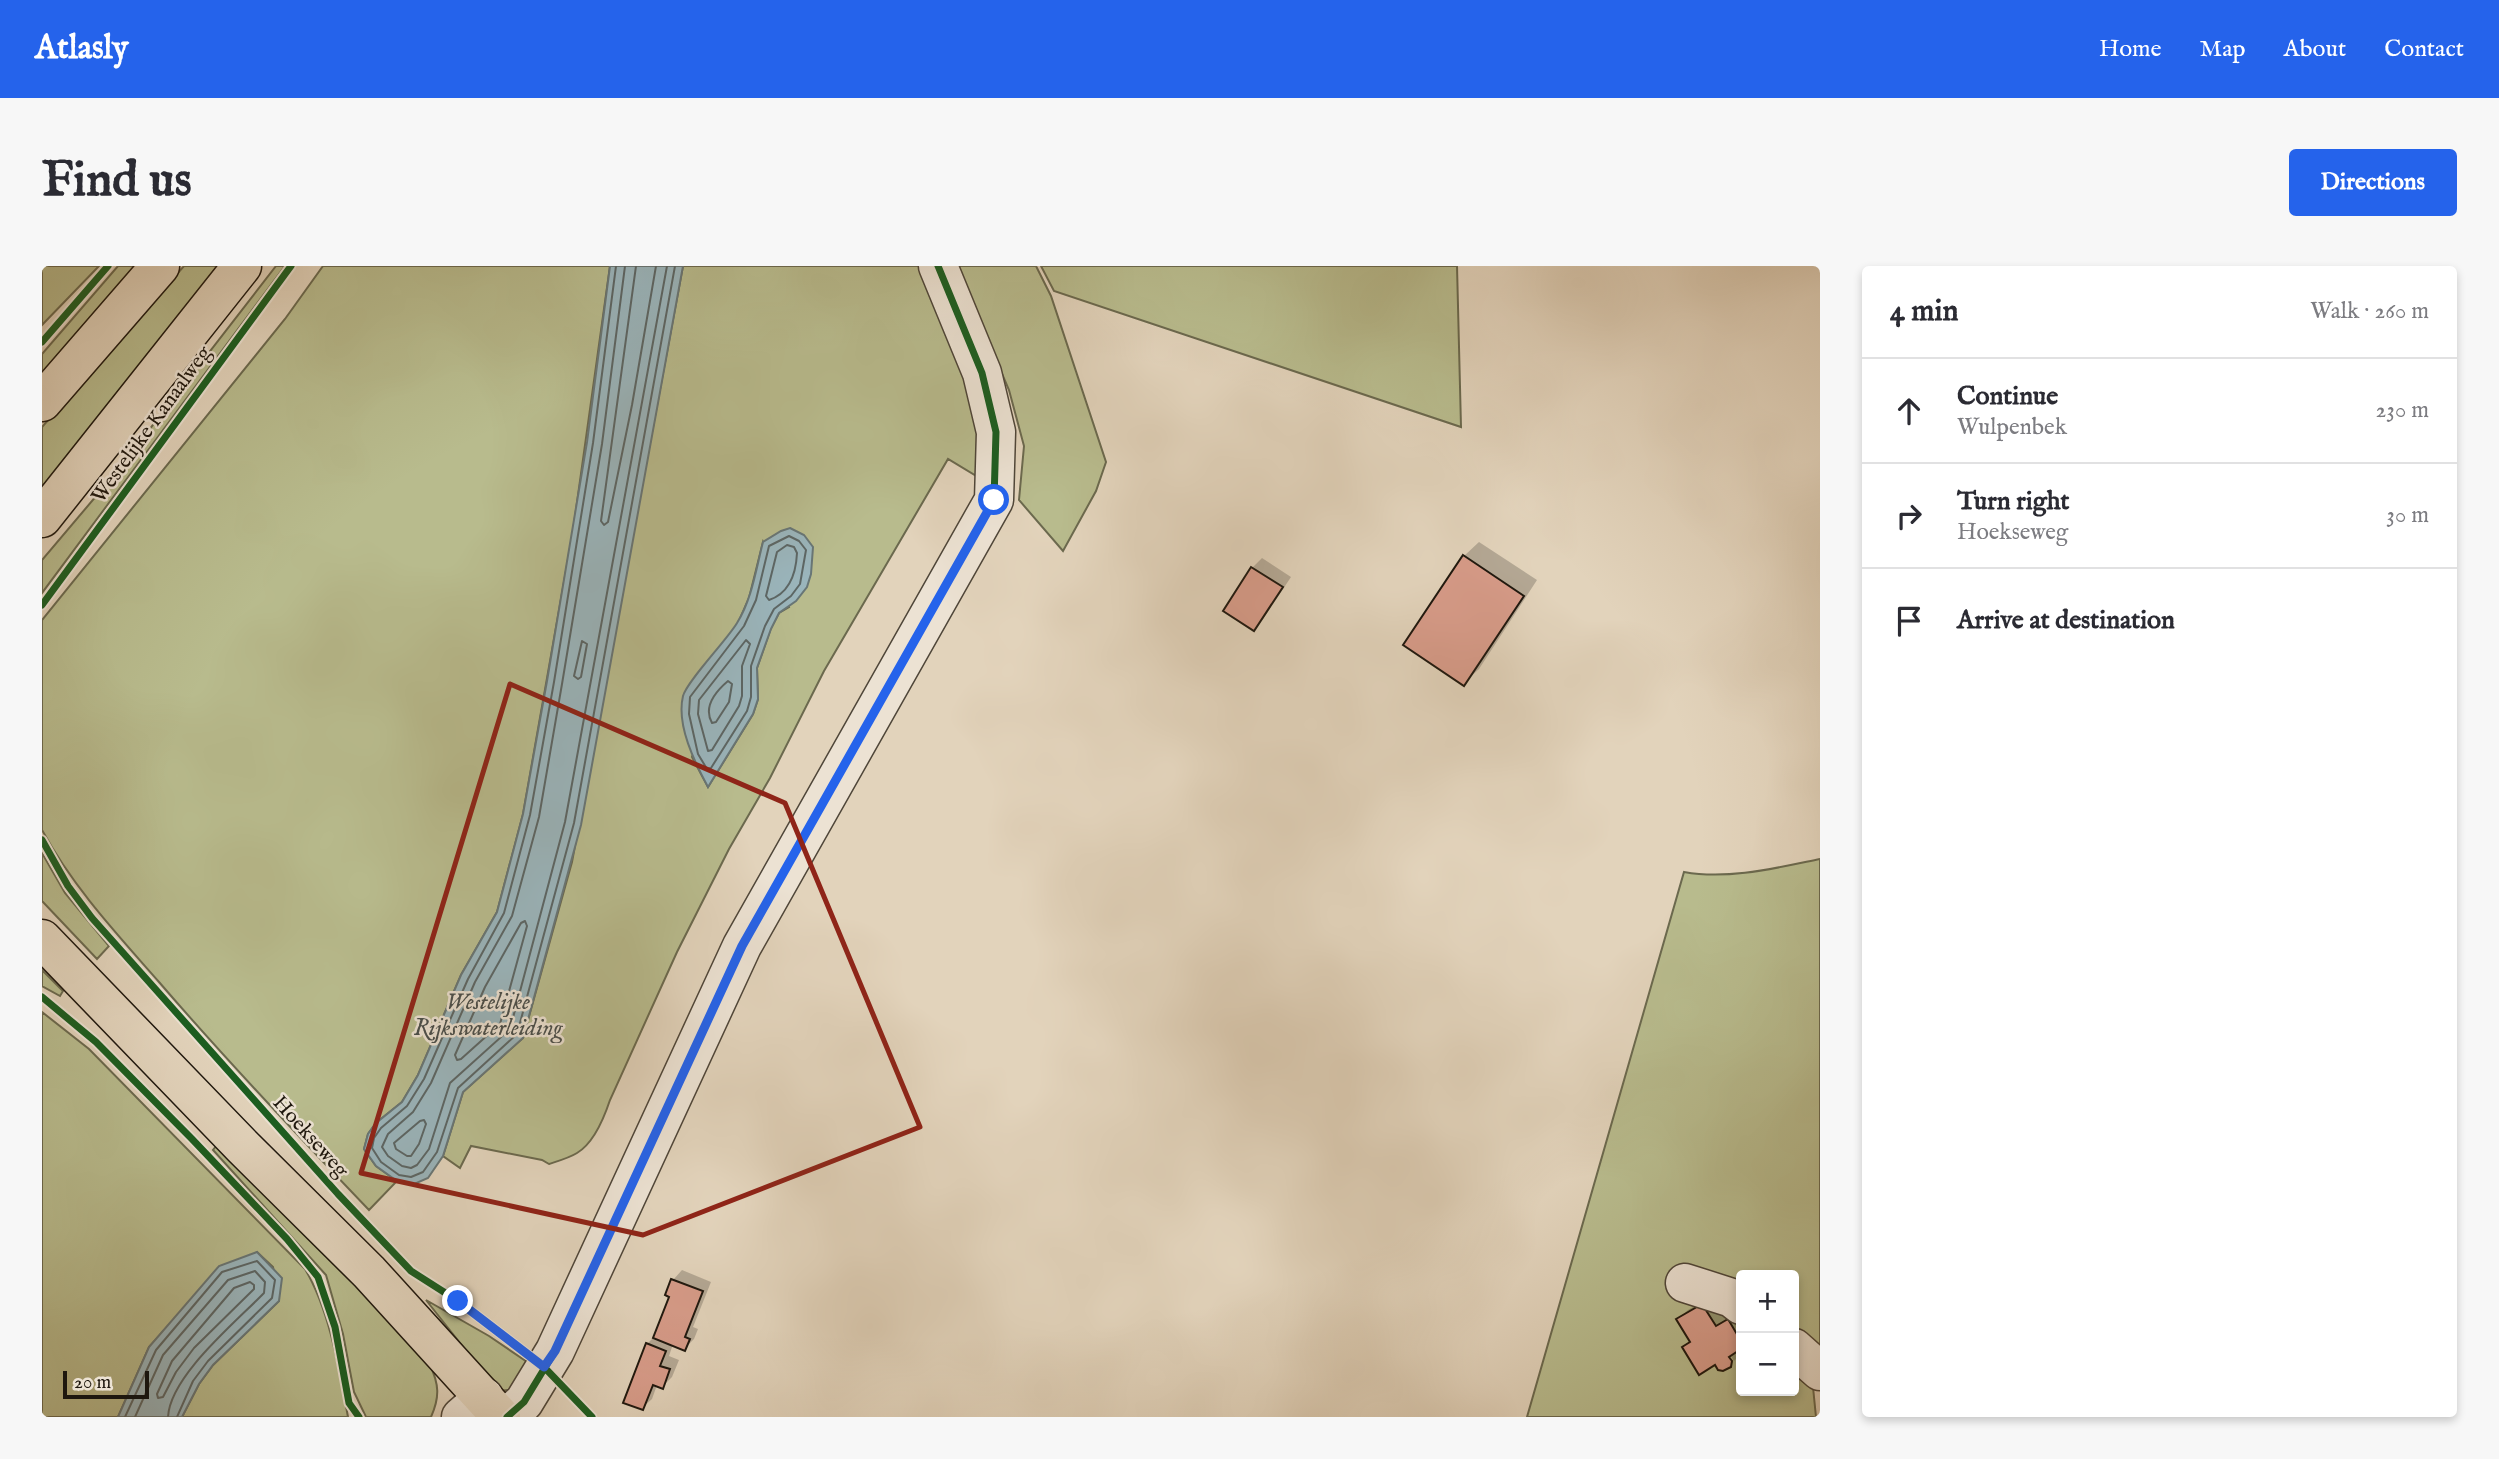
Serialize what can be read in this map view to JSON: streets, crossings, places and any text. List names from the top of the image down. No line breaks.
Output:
{"streets":{"main road":["Westelijke Kanaalweg"],"cycle path":["Hoekseweg"]},"water":["Westelijke Rijkswaterleiding"],"scale_bar":"20 m","page":{"header":"Atlasly","nav":["Home","Map","About","Contact"],"buttons":"Directions","title":"Find us","heading":["4 min","Walk · 260 m"],"list":[["Continue","Wulpenbek","230 m"],["Turn right","Hoekseweg","30 m"],"Arrive at destination"],"map_buttons":["+","−"],"scale":"20 m"}}
